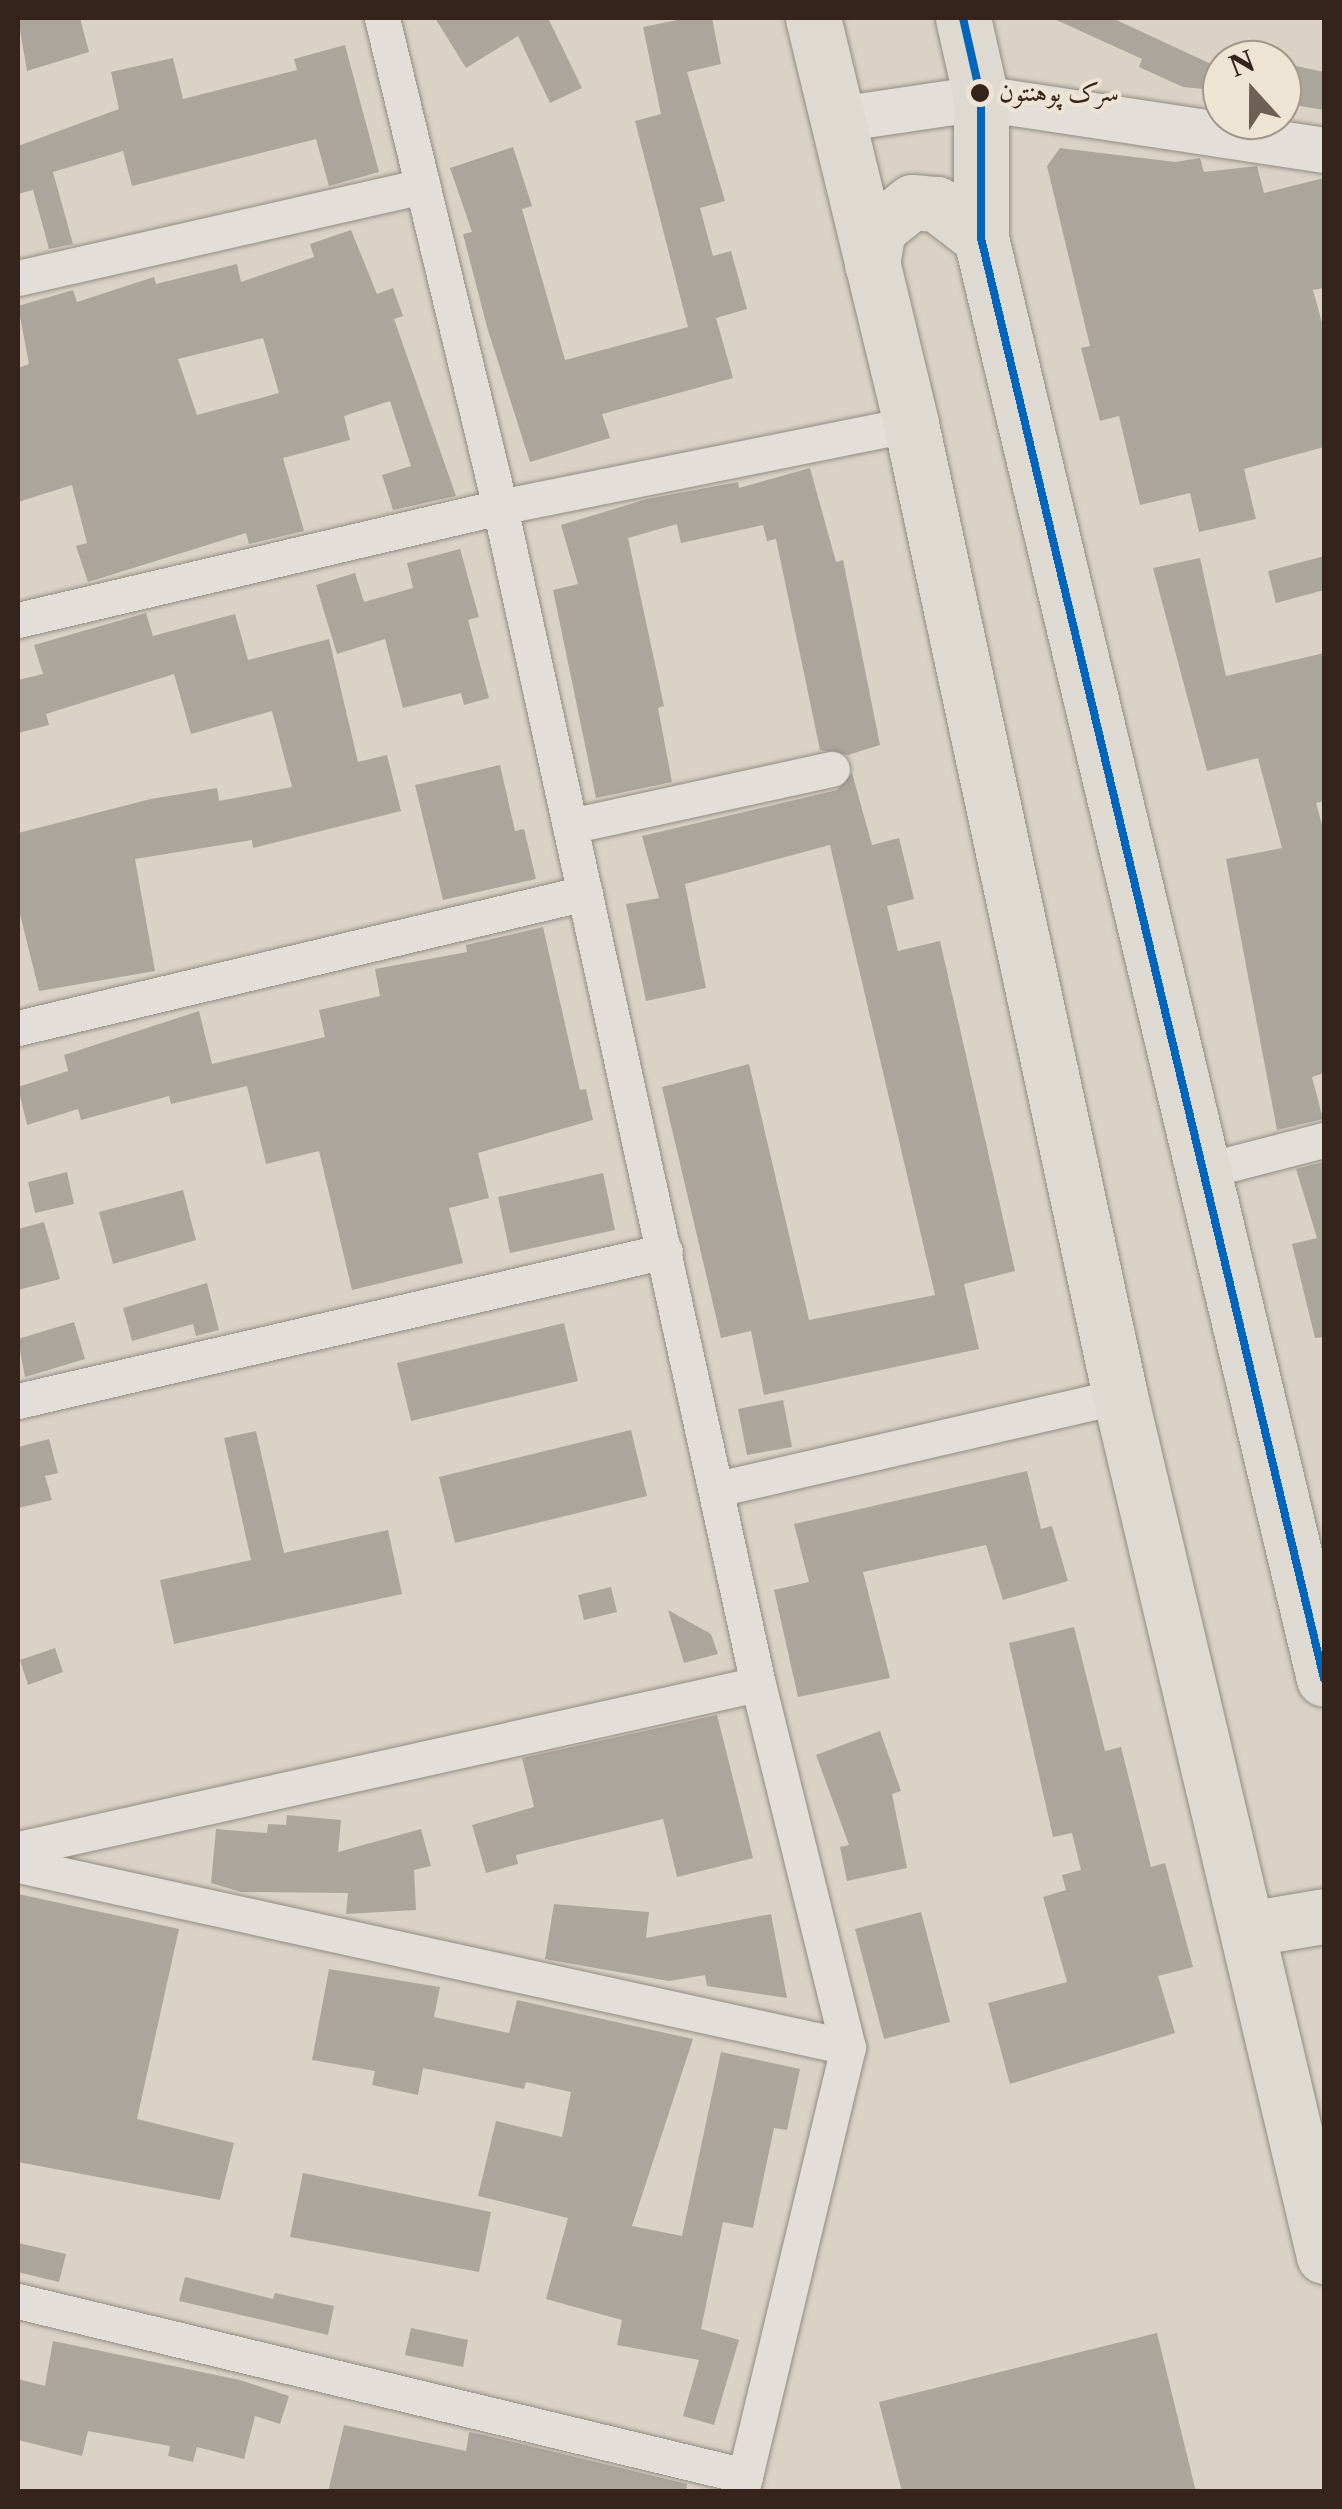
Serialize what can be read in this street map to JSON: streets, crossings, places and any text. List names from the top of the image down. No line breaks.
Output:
{"places":["سرک پوهنتون"],"north":"top"}
